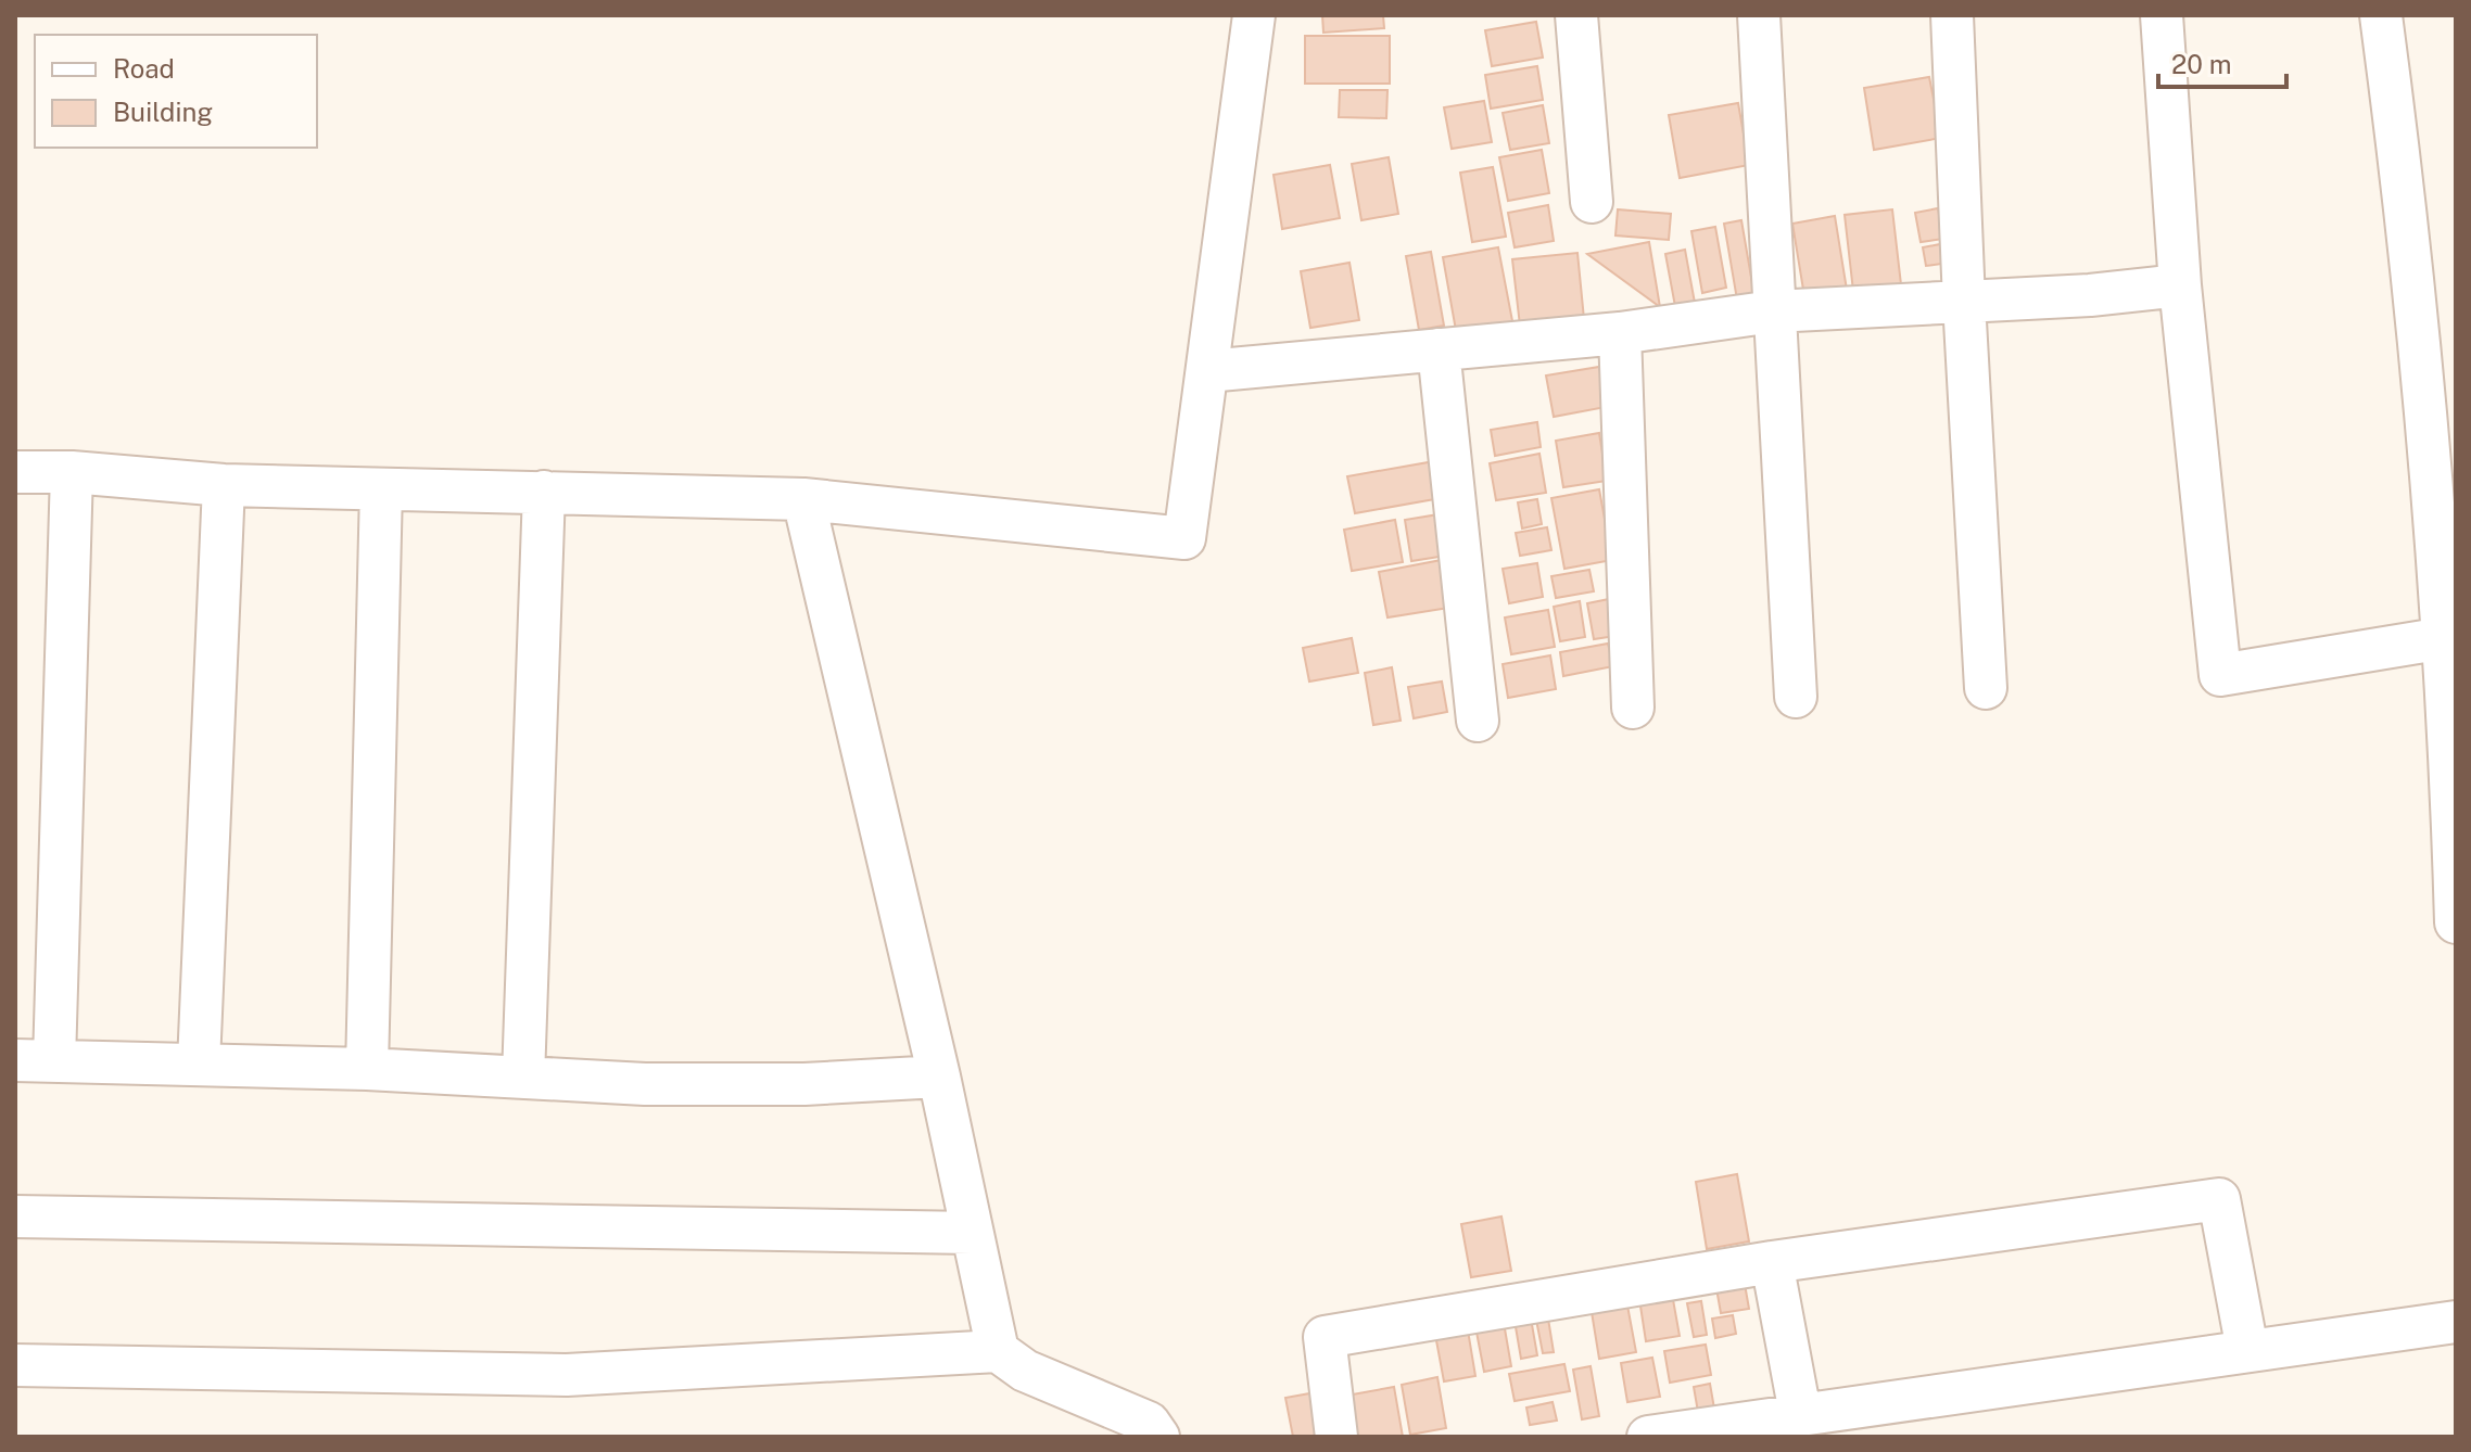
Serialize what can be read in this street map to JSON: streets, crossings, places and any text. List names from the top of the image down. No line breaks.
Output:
{"legend":["Road","Building"],"scale_bar":"20 m"}
